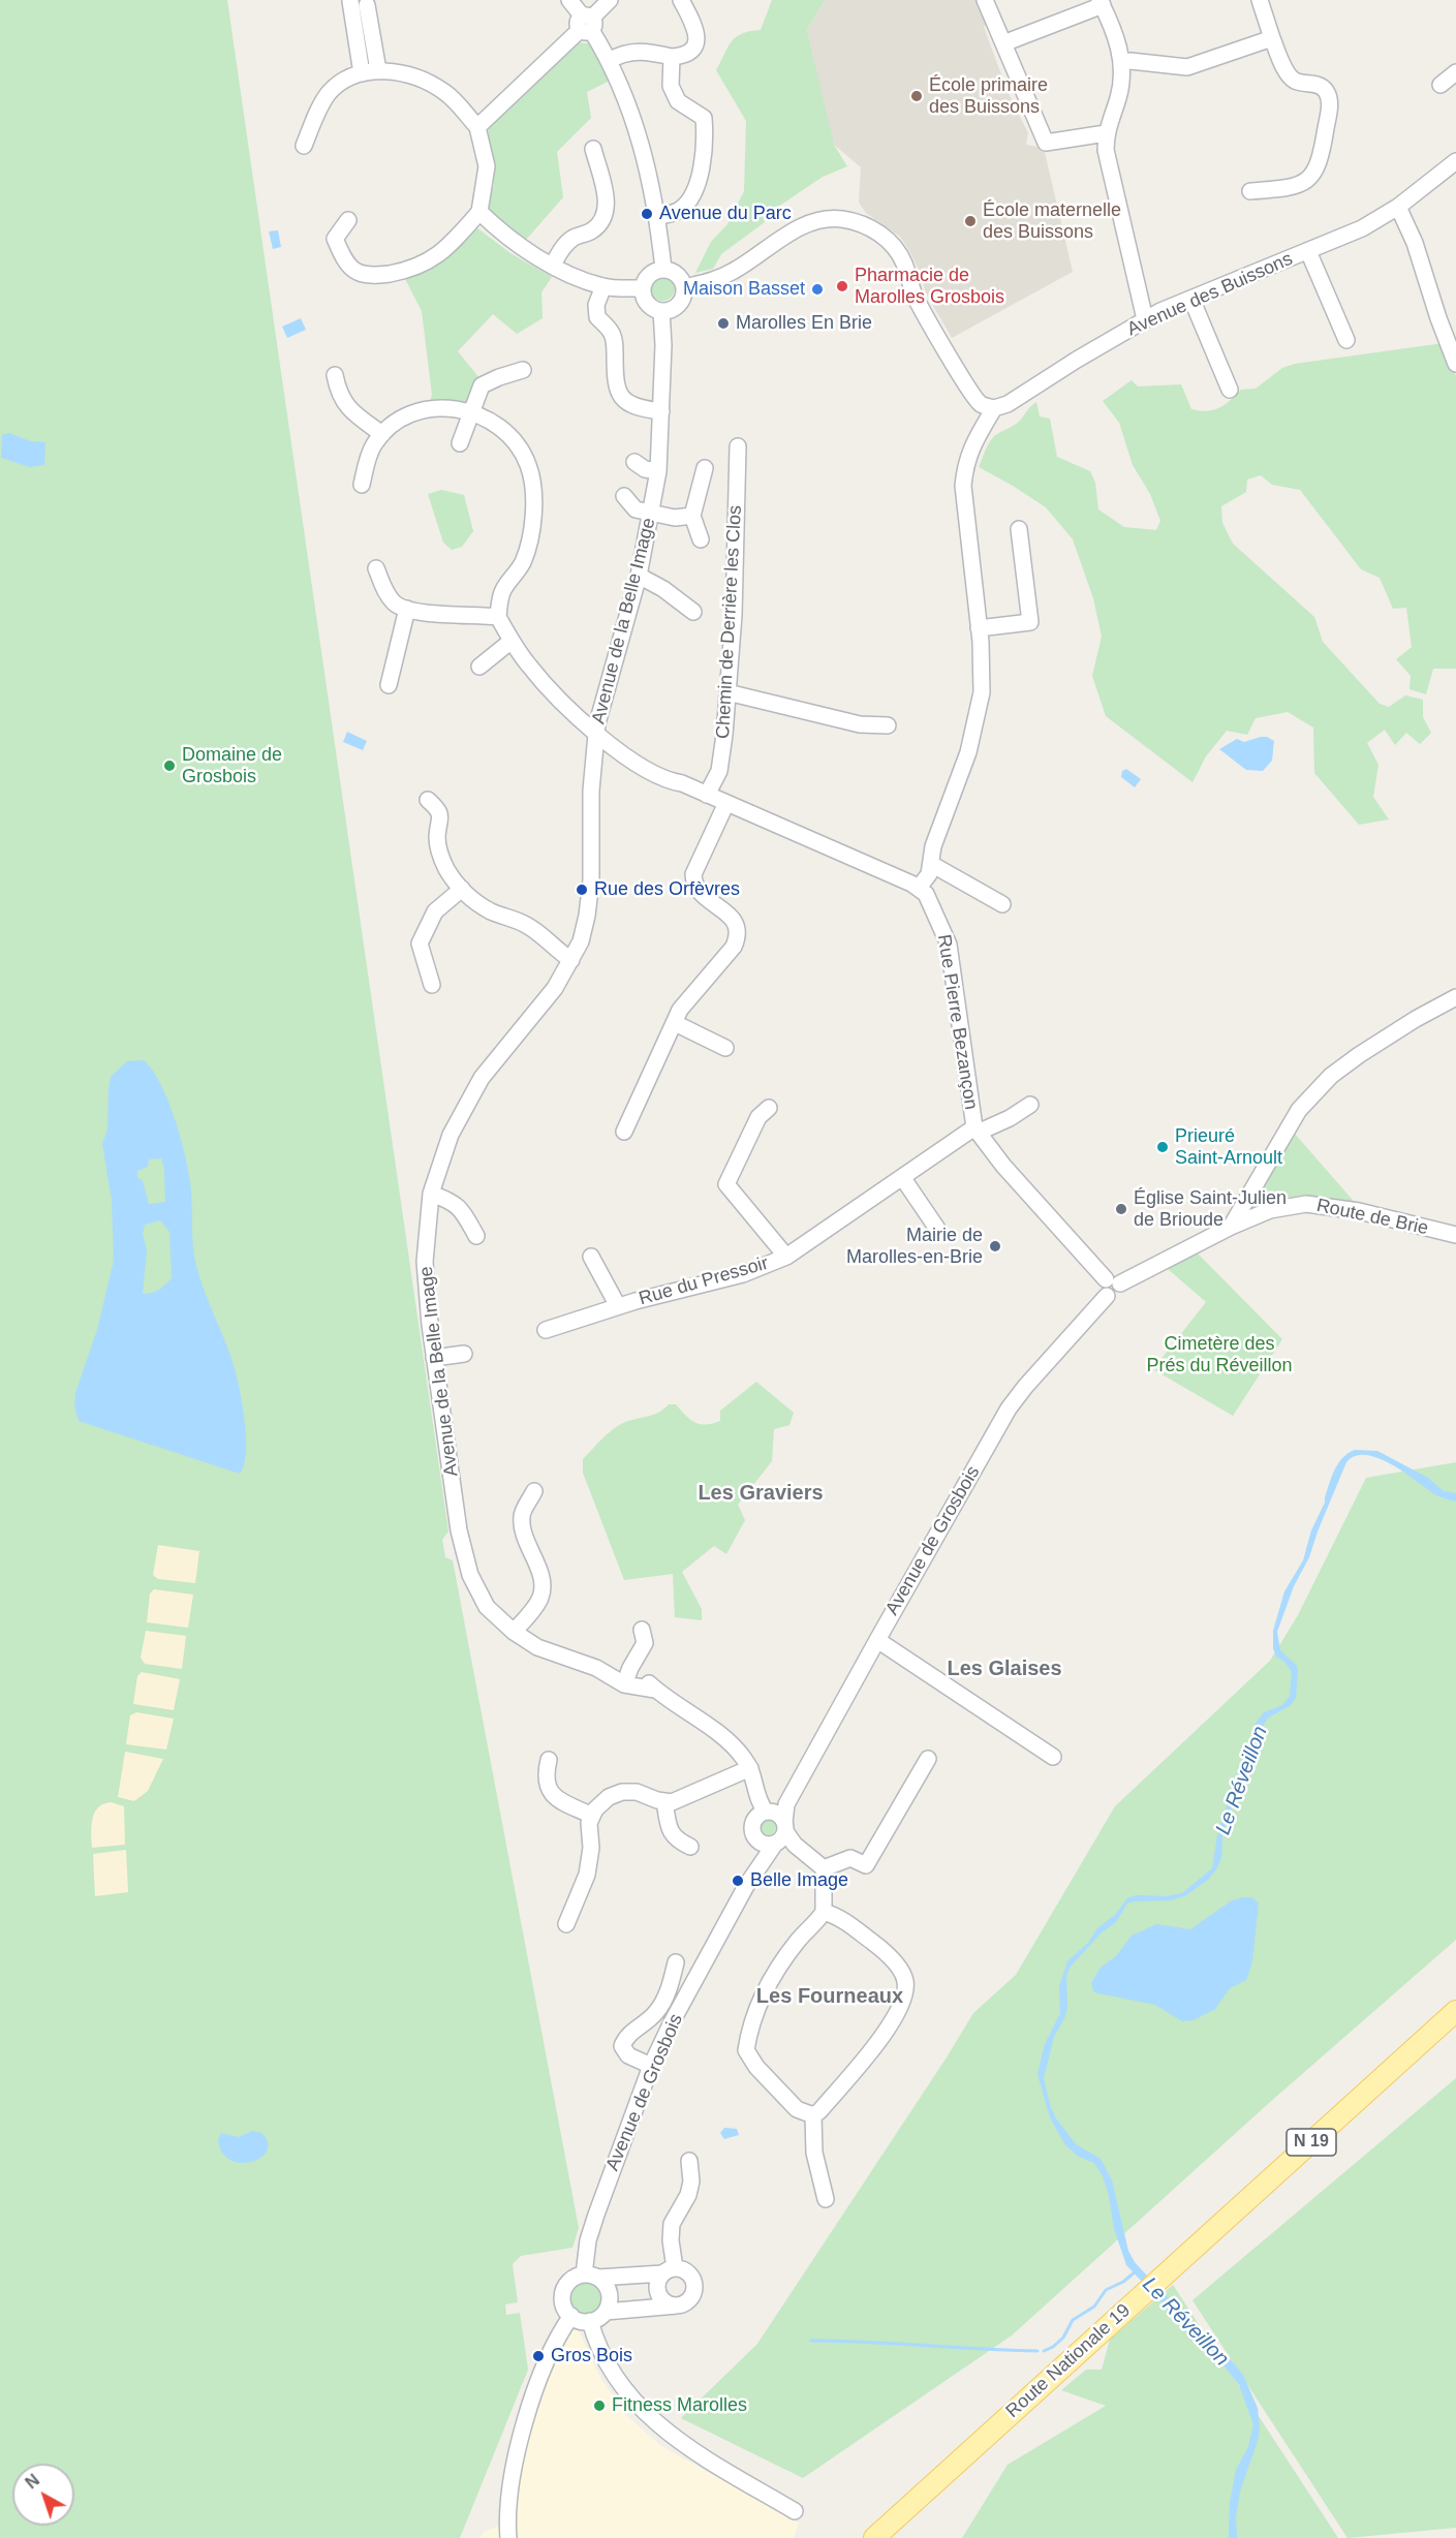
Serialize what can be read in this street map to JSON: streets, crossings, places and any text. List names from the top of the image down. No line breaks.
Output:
{"streets":{"main road":["N 19","Route Nationale 19"],"street":["Avenue des Buissons","Avenue de la Belle Image","Chemin de Derrière les Clos","Rue Pierre Bezançon","Route de Brie","Rue du Pressoir","Avenue de Grosbois"]},"crossings":[["Avenue de la Belle Image","Avenue de Grosbois"],["Rue Pierre Bezançon","Route de Brie"],["Rue Pierre Bezançon","Rue du Pressoir"],["Rue Pierre Bezançon","Avenue de Grosbois"],["Route de Brie","Avenue de Grosbois"]],"districts":["Les Graviers","Les Glaises","Les Fourneaux"],"water":["Le Réveillon"],"parks":["Cimetère des Prés du Réveillon"],"places":["École primaire des Buissons","Avenue du Parc","École maternelle des Buissons","Pharmacie de Marolles Grosbois","Maison Basset","Marolles En Brie","Domaine de Grosbois","Rue des Orfèvres","Prieuré Saint-Arnoult","Église Saint-Julien de Brioude","Mairie de Marolles-en-Brie","Belle Image","Gros Bois","Fitness Marolles"],"north":"top left"}
